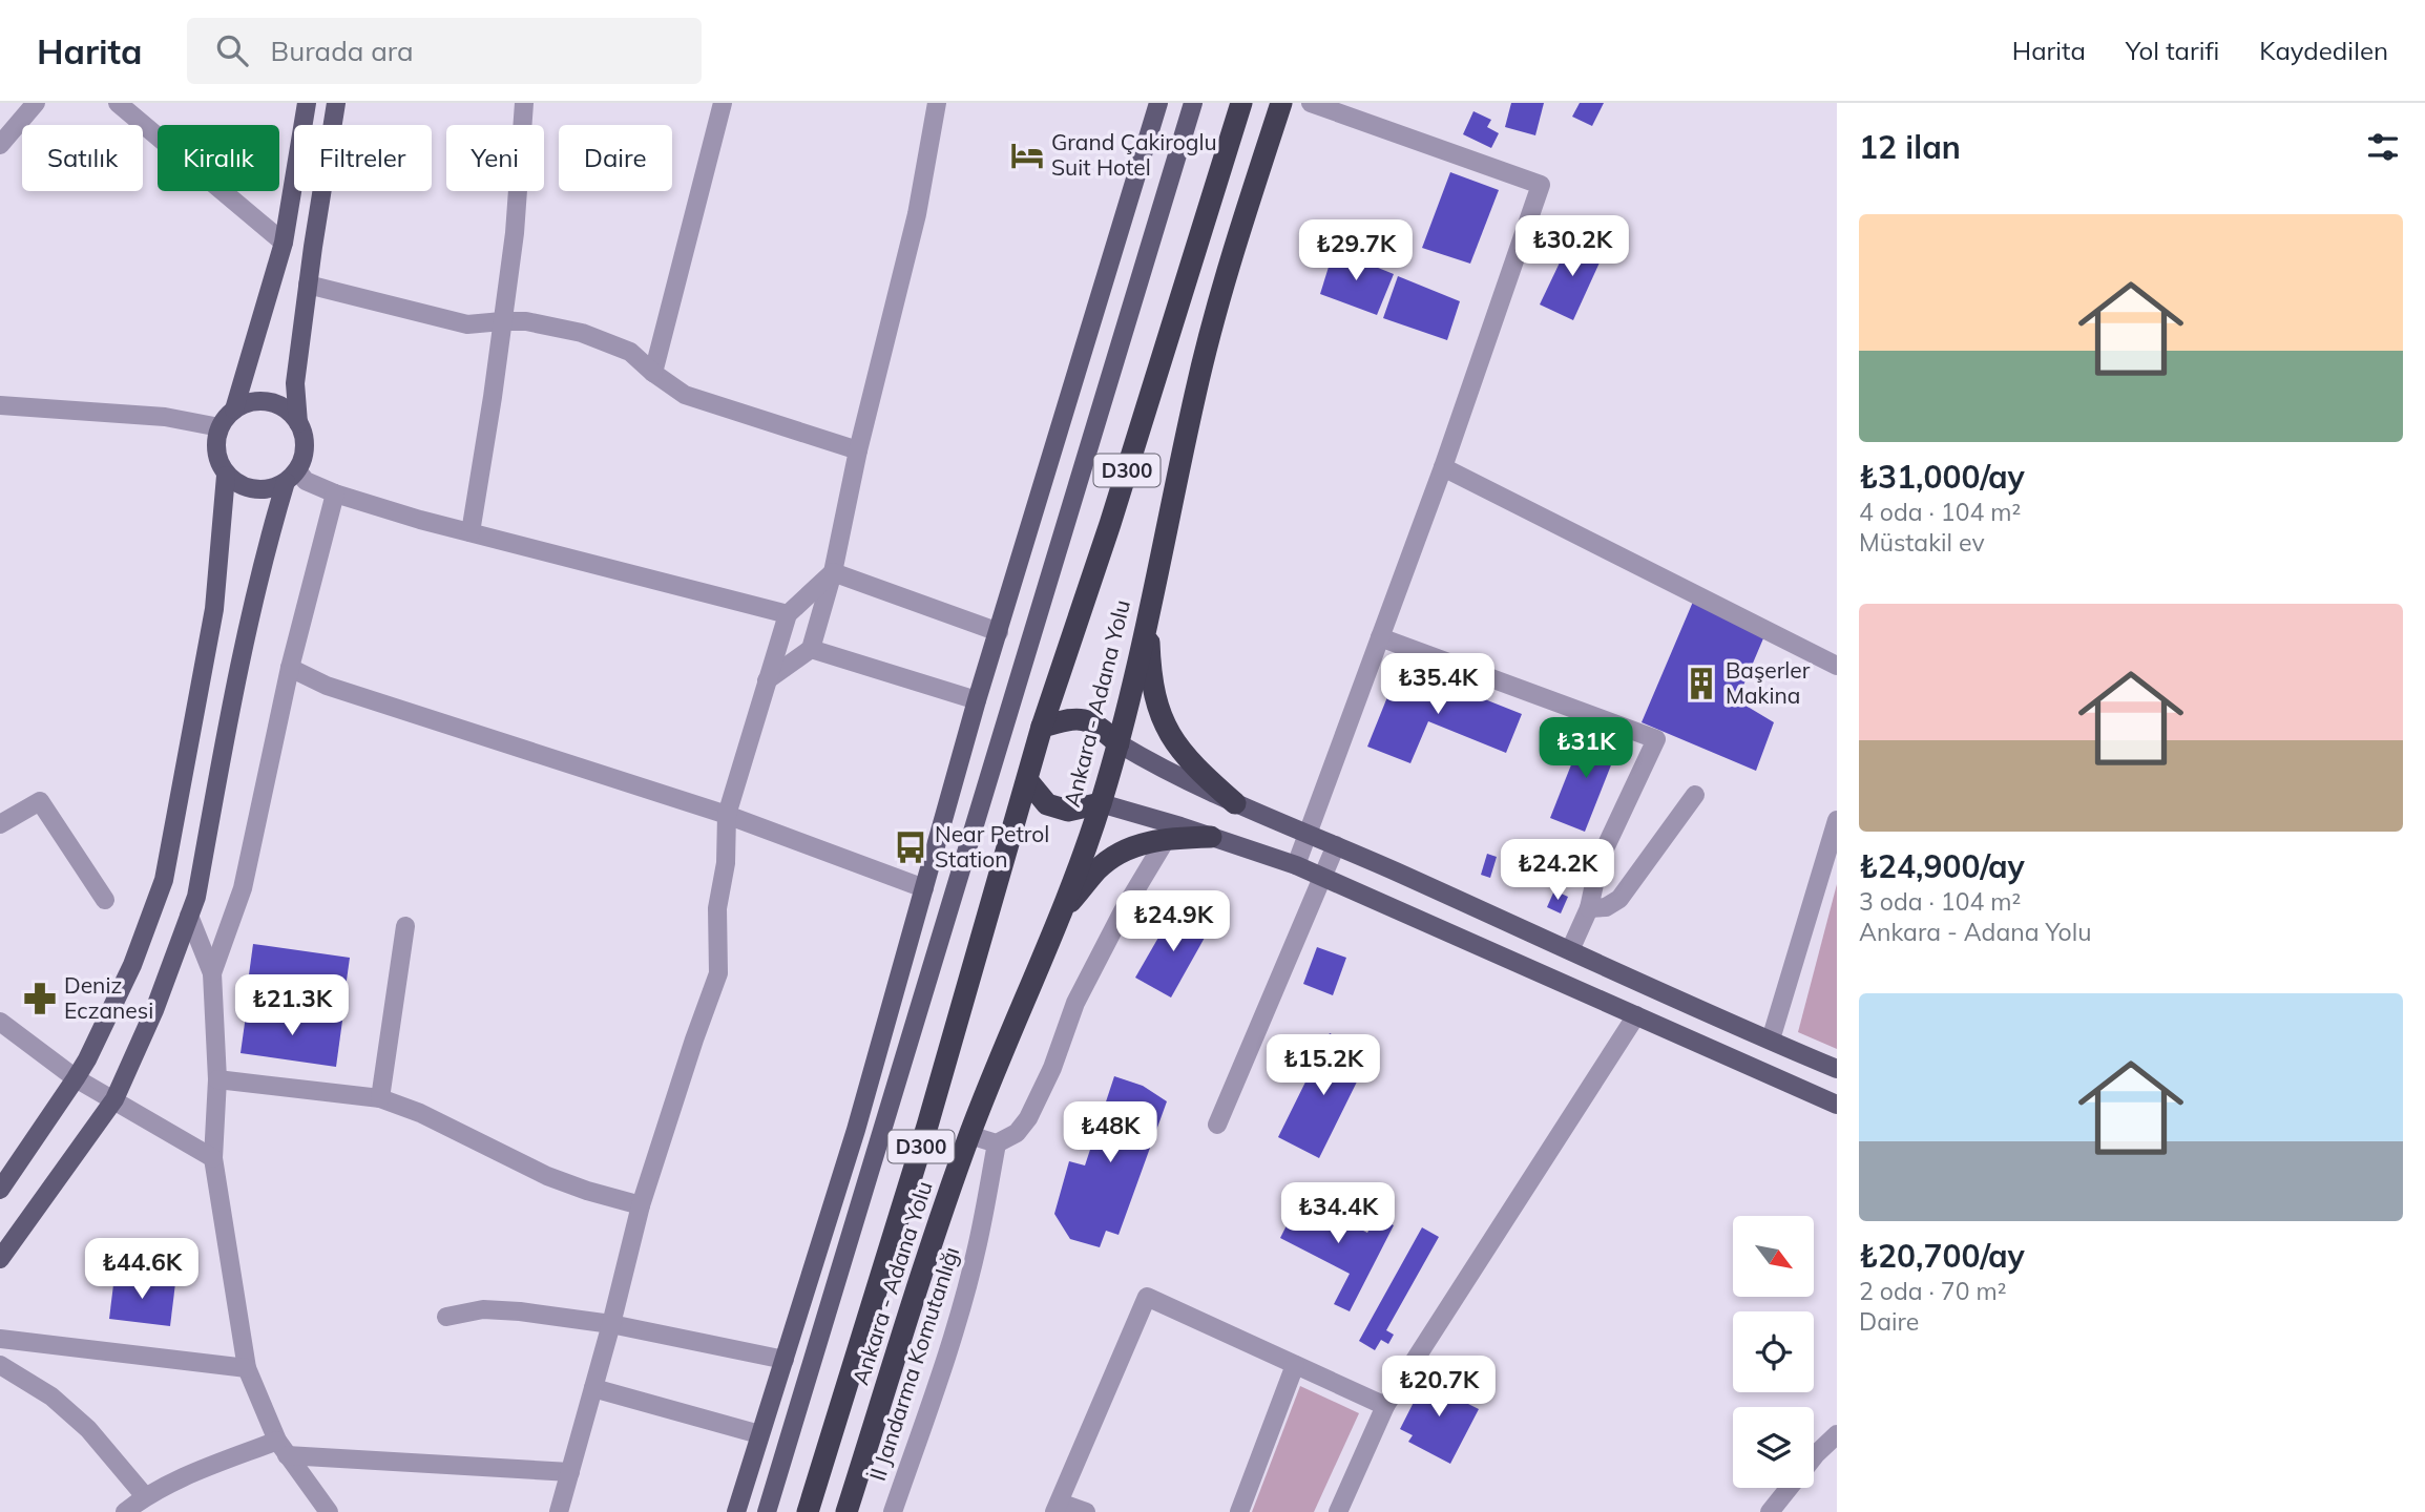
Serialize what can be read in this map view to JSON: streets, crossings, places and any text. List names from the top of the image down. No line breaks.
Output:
{"streets":{"highway":["D300","Ankara - Adana Yolu"],"street":["İl Jandarma Komutanlığı"]},"places":{"hotel":["Grand Çakiroglu Suit Hotel"],"building":["Başerler Makina"],"bus stop":["Near Petrol Station"],"pharmacy":["Deniz Eczanesi"]},"north":"bottom right","page":{"header":"Harita","search":"Burada ara","nav":["Harita","Yol tarifi","Kaydedilen"],"heading":"12 ilan","chip":["Satılık","Kiralık","Filtreler","Yeni","Daire"],"list":[{"name":"₺31,000/ay","note":"4 oda · 104 m² · Müstakil ev"},{"name":"₺24,900/ay","note":"3 oda · 104 m² · Ankara - Adana Yolu"},{"name":"₺20,700/ay","note":"2 oda · 70 m² · Daire"}],"price":["₺30.2K","₺29.7K","₺35.4K","₺31K","₺24.2K","₺24.9K","₺21.3K","₺15.2K","₺48K","₺34.4K","₺44.6K","₺20.7K"]}}
